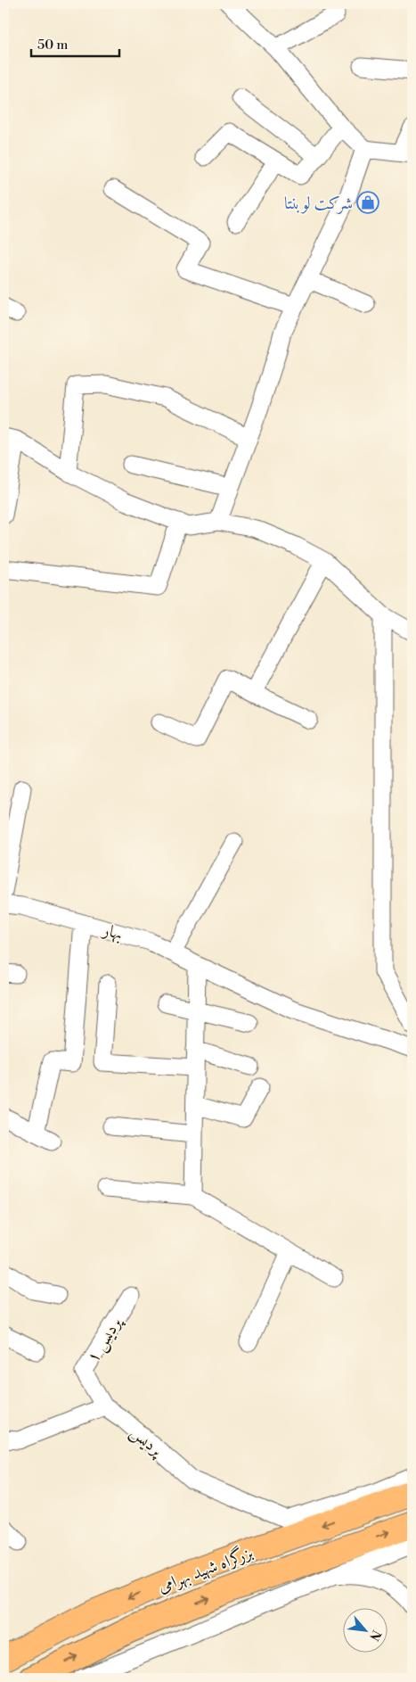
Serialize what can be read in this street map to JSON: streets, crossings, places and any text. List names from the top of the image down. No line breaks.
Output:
{"streets":{"highway":["بزرگراه شهید بهرامی"],"street":["بهار","پرديس ۱","پرديس"]},"crossings":[["پرديس ۱","پرديس"]],"places":{"shop":["شرکت لوبنتا"]},"scale_bar":"50 m","north":"bottom right"}
